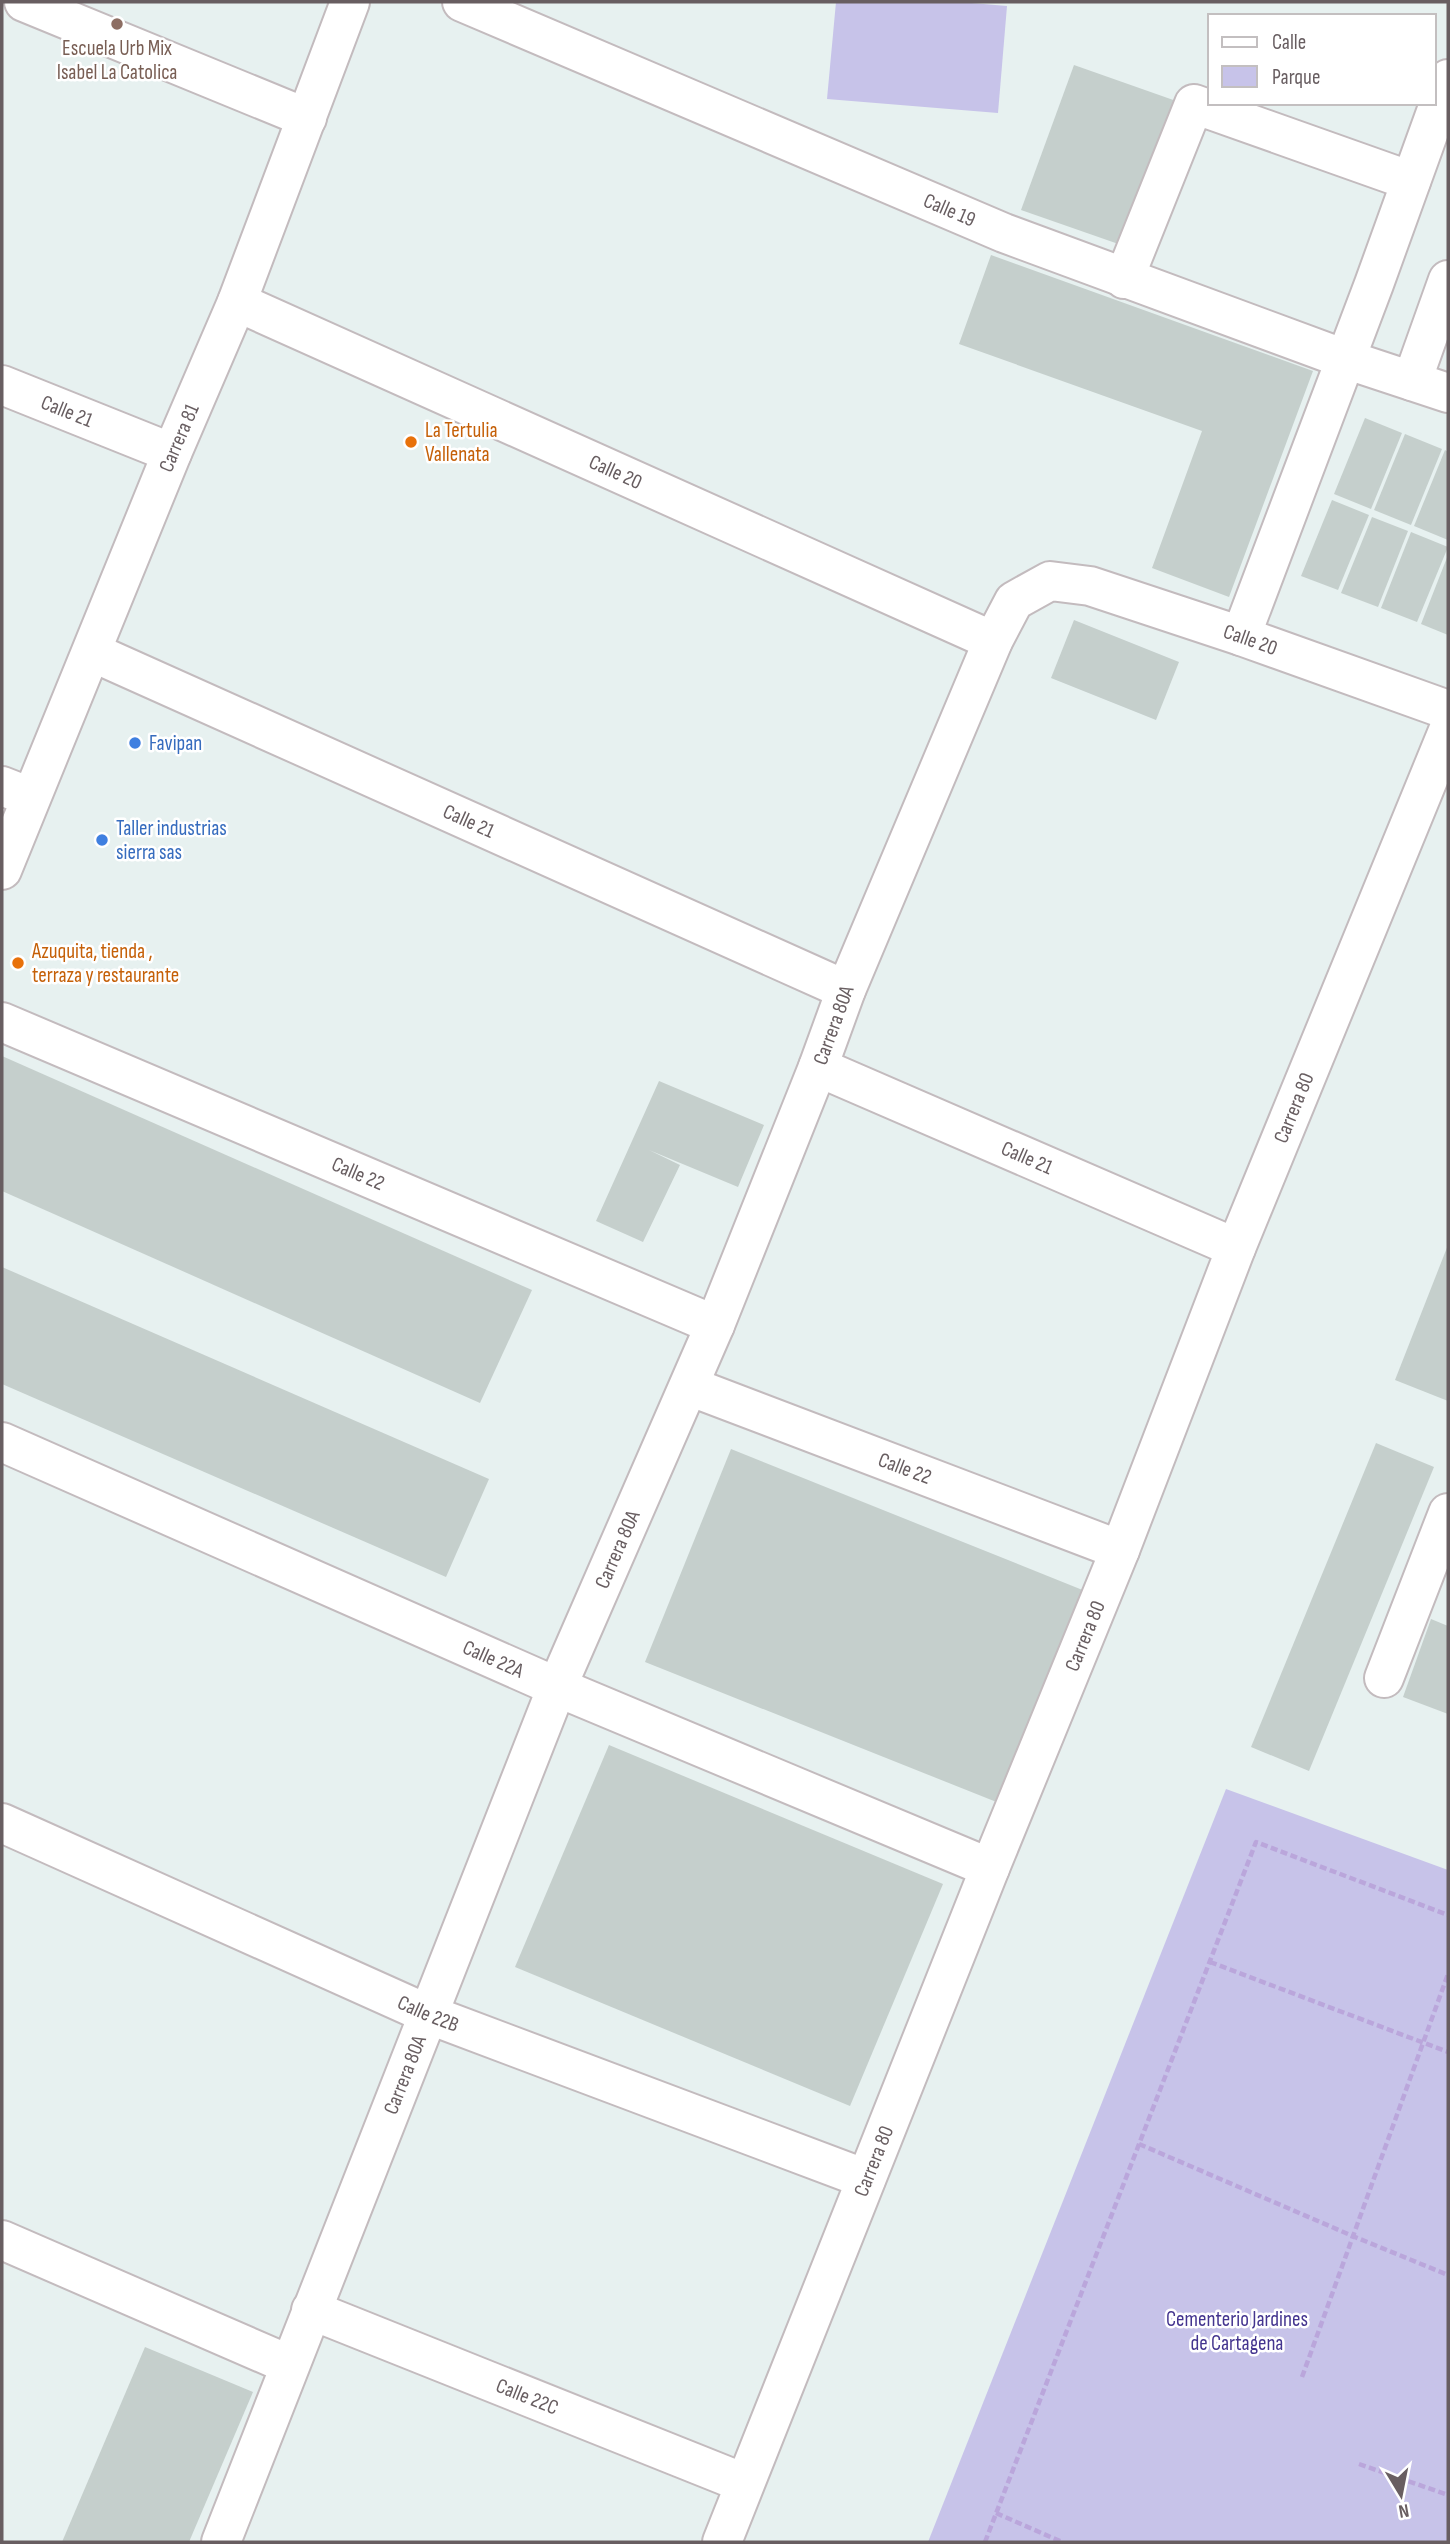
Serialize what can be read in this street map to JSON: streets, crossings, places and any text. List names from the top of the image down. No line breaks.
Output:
{"streets":{"street":["Calle 19","Calle 21","Carrera 81","Calle 20","Carrera 80A","Carrera 80","Calle 22","Calle 22A","Calle 22B","Calle 22C"]},"crossings":[["Calle 21","Carrera 81"],["Calle 21","Carrera 80A"],["Calle 21","Carrera 80"],["Carrera 81","Calle 20"],["Calle 20","Carrera 80A"],["Carrera 80A","Calle 22"],["Carrera 80A","Calle 22A"],["Carrera 80A","Calle 22B"],["Carrera 80A","Calle 22C"],["Carrera 80","Calle 22"],["Carrera 80","Calle 22A"],["Carrera 80","Calle 22B"],["Carrera 80","Calle 22C"]],"parks":["Cementerio Jardines de Cartagena"],"places":["Escuela Urb Mix Isabel La Catolica","La Tertulia Vallenata","Favipan","Taller industrias sierra sas","Azuquita, tienda , terraza y restaurante"],"legend":["Calle","Parque"],"north":"bottom"}
